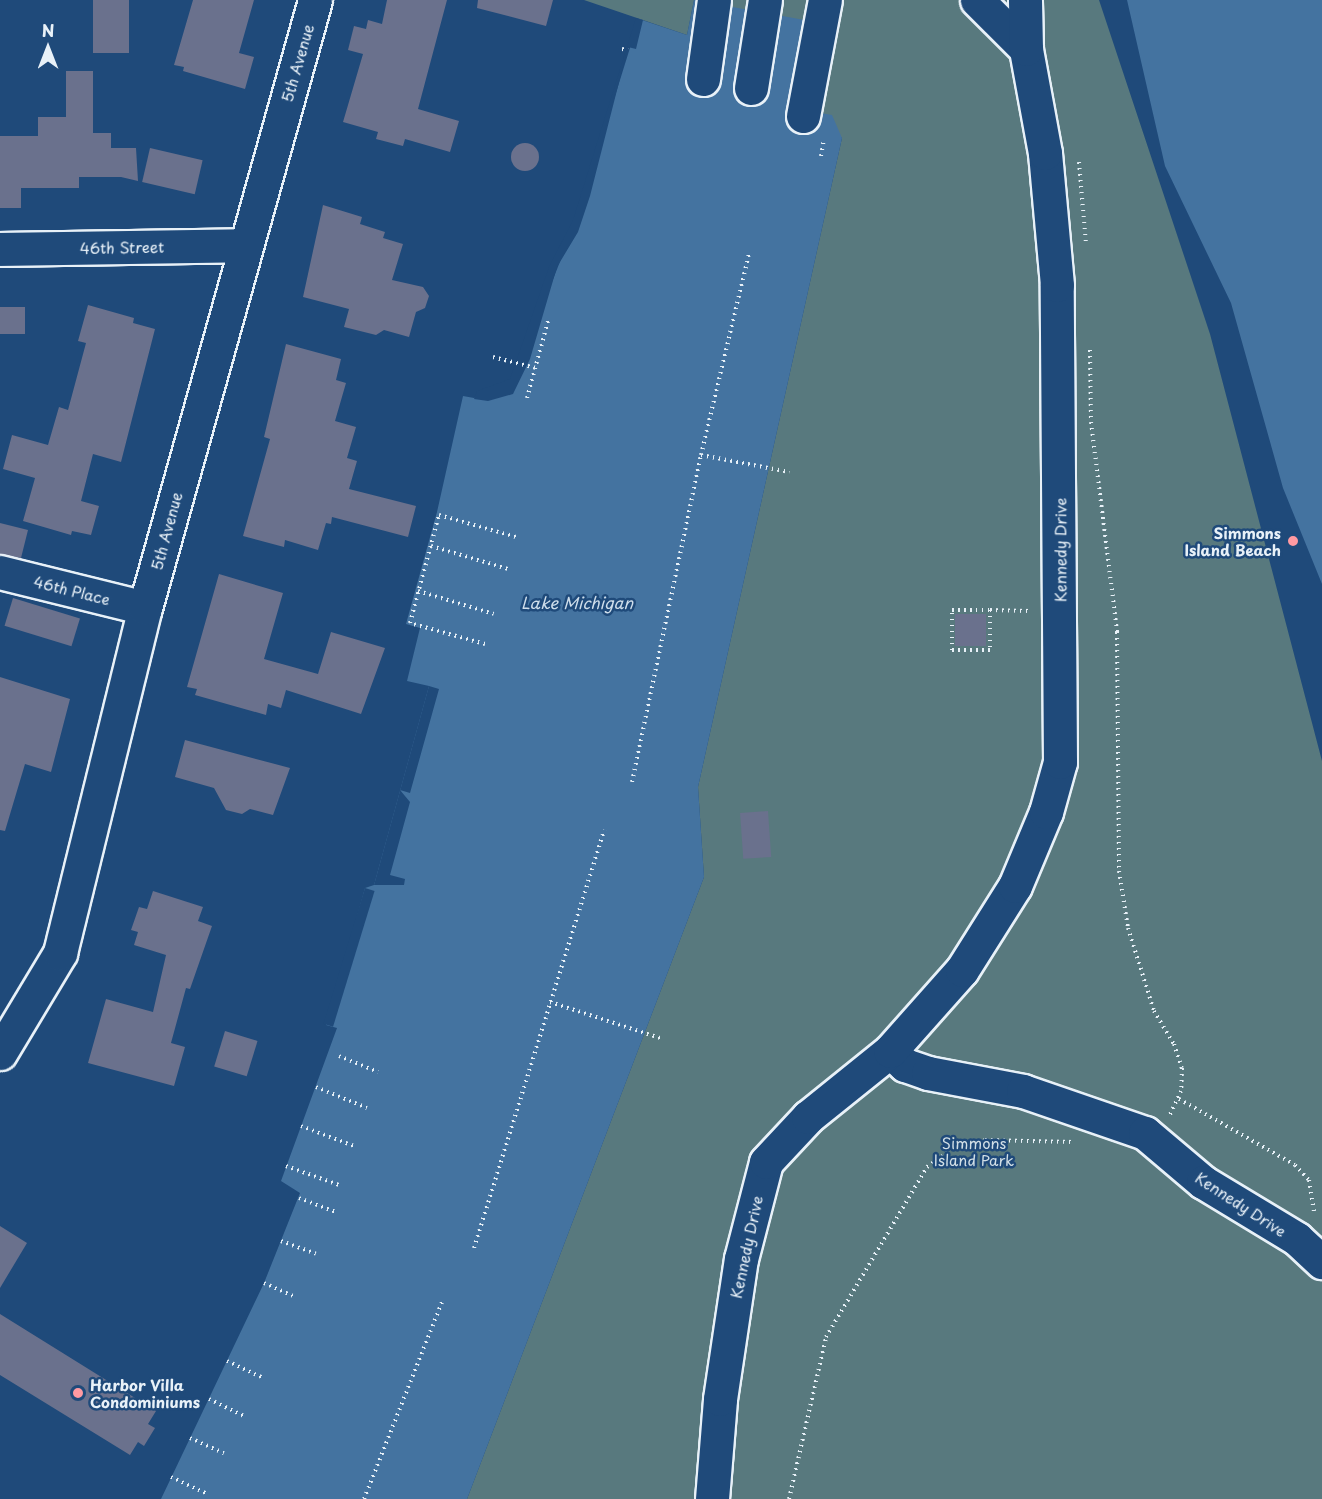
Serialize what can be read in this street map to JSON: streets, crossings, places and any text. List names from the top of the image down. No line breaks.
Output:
{"streets":{"street":["5th Avenue","46th Street","Kennedy Drive","46th Place"]},"crossings":[["5th Avenue","46th Street"],["5th Avenue","46th Place"]],"water":["Lake Michigan"],"parks":["Simmons Island Park"],"places":["Simmons Island Beach","Harbor Villa Condominiums"],"north":"top"}
